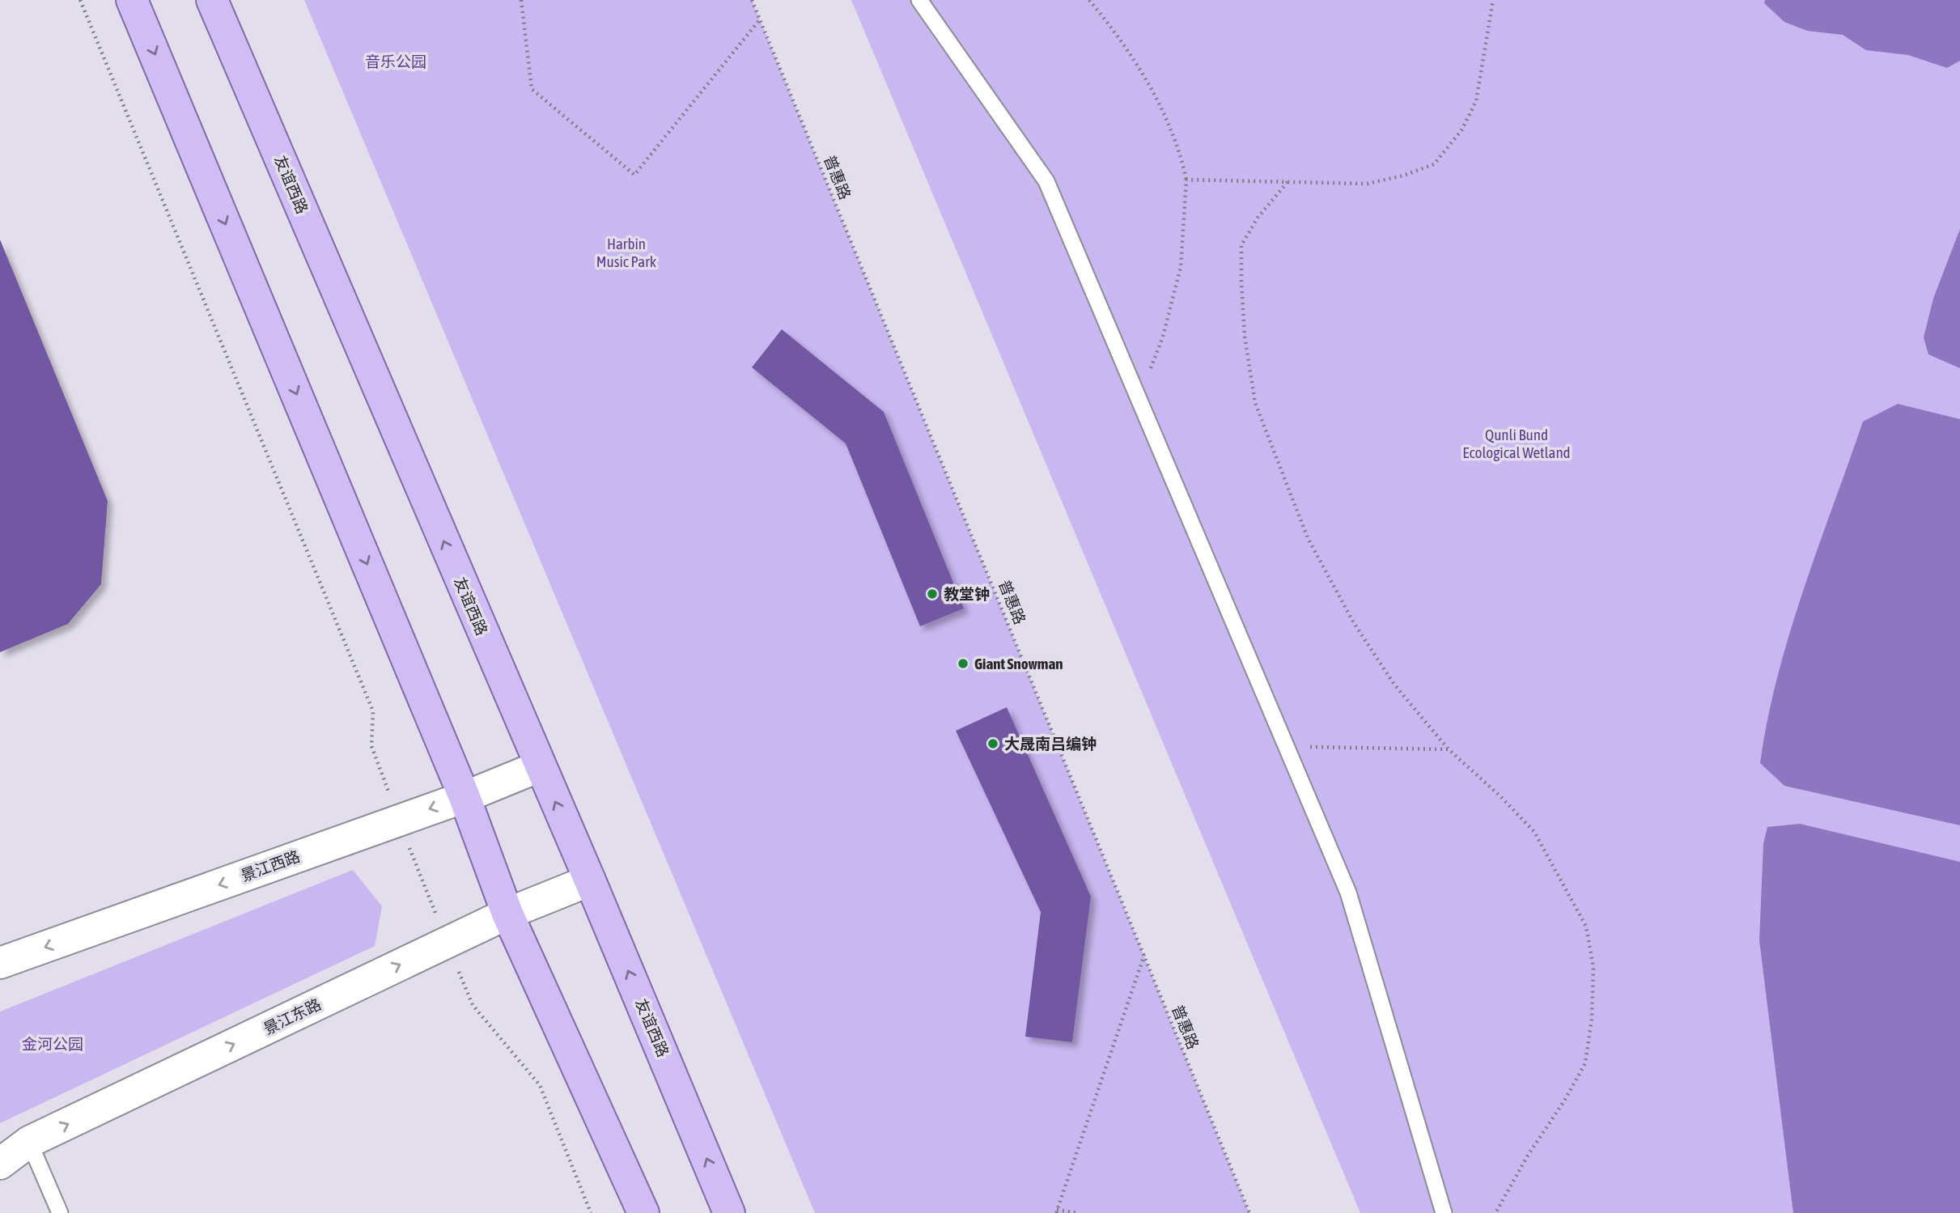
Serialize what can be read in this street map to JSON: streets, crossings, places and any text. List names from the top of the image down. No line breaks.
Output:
{"streets":{"main road":["友谊西路","景江西路","景江东路"],"path":["普惠路"]},"crossings":[["友谊西路","景江西路"],["友谊西路","景江东路"]],"one_way":["景江西路","景江东路"],"parks":["音乐公园","Harbin Music Park","Qunli Bund Ecological Wetland","金河公园"],"places":["教堂钟","Giant Snowman","大晟南吕编钟"]}
